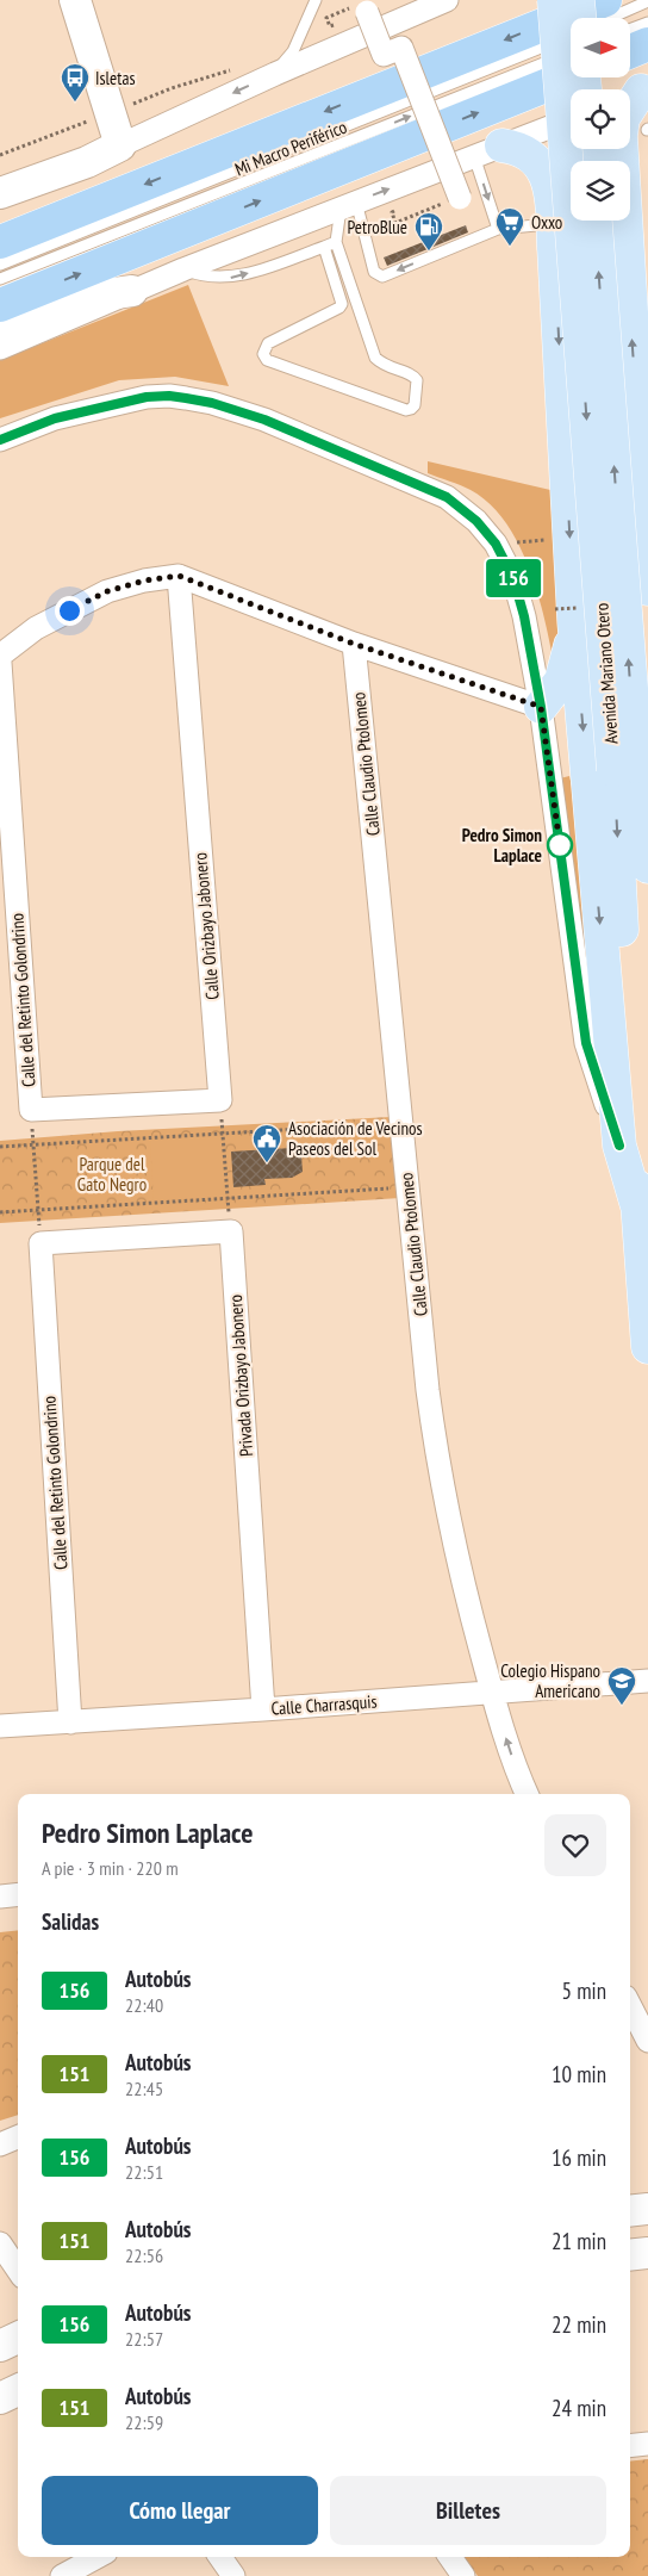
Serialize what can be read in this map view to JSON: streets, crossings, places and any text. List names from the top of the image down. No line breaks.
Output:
{"streets":{"main road":["Avenida Mariano Otero"],"street":["Calle Claudio Ptolomeo","Calle Orizbayo Jabonero","Calle del Retinto Golondrino","Privada Orizbayo Jabonero","Calle Charrasquis"],"lane":["Mi Macro Periférico"]},"crossings":[["Calle Claudio Ptolomeo","Calle Charrasquis"],["Calle del Retinto Golondrino","Calle Charrasquis"],["Privada Orizbayo Jabonero","Calle Charrasquis"]],"parks":["Parque del Gato Negro"],"places":{"bus stop":["Isletas"],"supermarket":["Oxxo"],"fuel station":["PetroBlue"],"other":["Pedro Simon Laplace"],"public building":["Asociación de Vecinos Paseos del Sol"],"school or university":["Colegio Hispano Americano"]},"lines":["bus line 156"],"north":"right","page":{"on_map":"156","heading":[["Pedro Simon Laplace","A pie · 3 min · 220 m"],"Salidas"],"list":[{"mark":"156","name":"Autobús","note":"22:40","value":"5 min"},{"mark":"151","name":"Autobús","note":"22:45","value":"10 min"},{"mark":"156","name":"Autobús","note":"22:51","value":"16 min"},{"mark":"151","name":"Autobús","note":"22:56","value":"21 min"},{"mark":"156","name":"Autobús","note":"22:57","value":"22 min"},{"mark":"151","name":"Autobús","note":"22:59","value":"24 min"}],"buttons":["Cómo llegar","Billetes"]}}
